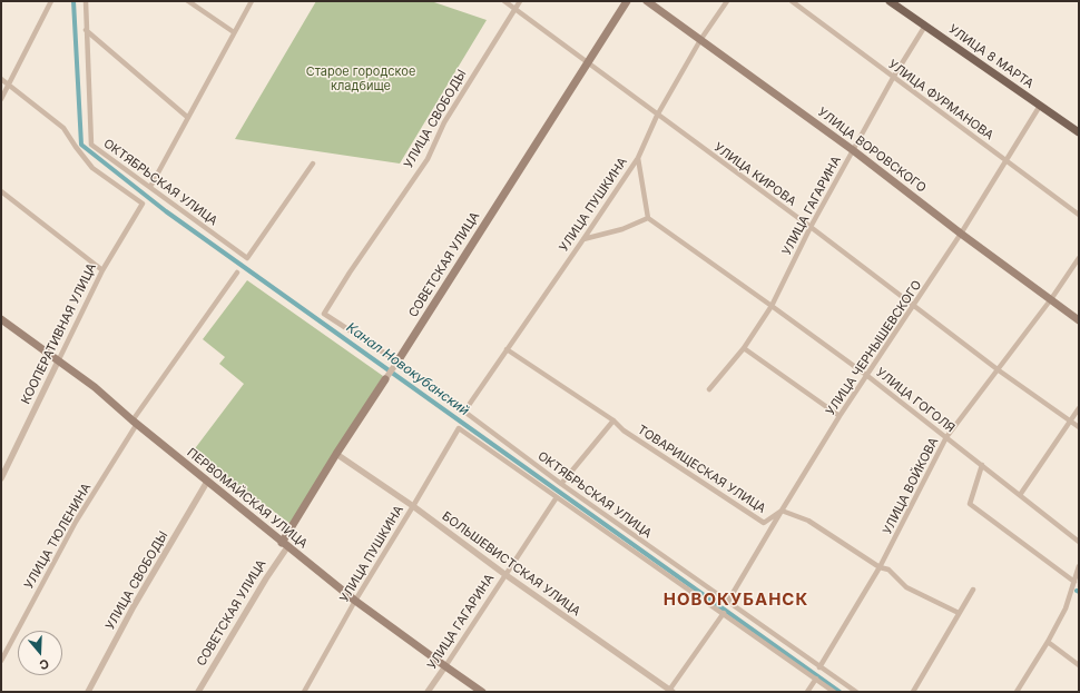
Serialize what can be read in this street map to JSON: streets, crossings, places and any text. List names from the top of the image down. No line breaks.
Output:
{"streets":{"main road":["УЛИЦА 8 МАРТА","УЛИЦА ВОРОВСКОГО","СОВЕТСКАЯ УЛИЦА","ПЕРВОМАЙСКАЯ УЛИЦА"],"street":["УЛИЦА ФУРМАНОВА","УЛИЦА СВОБОДЫ","УЛИЦА КИРОВА","ОКТЯБРЬСКАЯ УЛИЦА","УЛИЦА ПУШКИНА","УЛИЦА ГАГАРИНА","КООПЕРАТИВНАЯ УЛИЦА","УЛИЦА ЧЕРНЫШЕВСКОГО","УЛИЦА ГОГОЛЯ","ТОВАРИЩЕСКАЯ УЛИЦА","УЛИЦА ВОЙКОВА","УЛИЦА ТЮЛЕНИНА","БОЛЬШЕВИСТСКАЯ УЛИЦА"]},"crossings":[["УЛИЦА 8 МАРТА","УЛИЦА ГАГАРИНА"],["УЛИЦА 8 МАРТА","УЛИЦА ЧЕРНЫШЕВСКОГО"],["УЛИЦА ФУРМАНОВА","УЛИЦА ГАГАРИНА"],["УЛИЦА ФУРМАНОВА","УЛИЦА ЧЕРНЫШЕВСКОГО"],["УЛИЦА СВОБОДЫ","УЛИЦА КИРОВА"],["УЛИЦА СВОБОДЫ","ОКТЯБРЬСКАЯ УЛИЦА"],["УЛИЦА СВОБОДЫ","ПЕРВОМАЙСКАЯ УЛИЦА"],["УЛИЦА ВОРОВСКОГО","УЛИЦА ПУШКИНА"],["УЛИЦА ВОРОВСКОГО","УЛИЦА ГАГАРИНА"],["УЛИЦА ВОРОВСКОГО","УЛИЦА ЧЕРНЫШЕВСКОГО"],["УЛИЦА ВОРОВСКОГО","УЛИЦА ВОЙКОВА"],["УЛИЦА КИРОВА","УЛИЦА ПУШКИНА"],["УЛИЦА КИРОВА","УЛИЦА ГАГАРИНА"],["УЛИЦА КИРОВА","СОВЕТСКАЯ УЛИЦА"],["УЛИЦА КИРОВА","УЛИЦА ЧЕРНЫШЕВСКОГО"],["УЛИЦА КИРОВА","УЛИЦА ВОЙКОВА"],["ОКТЯБРЬСКАЯ УЛИЦА","УЛИЦА ПУШКИНА"],["ОКТЯБРЬСКАЯ УЛИЦА","УЛИЦА ГАГАРИНА"],["ОКТЯБРЬСКАЯ УЛИЦА","СОВЕТСКАЯ УЛИЦА"],["ОКТЯБРЬСКАЯ УЛИЦА","УЛИЦА ЧЕРНЫШЕВСКОГО"],["ОКТЯБРЬСКАЯ УЛИЦА","УЛИЦА ВОЙКОВА"],["УЛИЦА ПУШКИНА","ТОВАРИЩЕСКАЯ УЛИЦА"],["УЛИЦА ПУШКИНА","ПЕРВОМАЙСКАЯ УЛИЦА"],["УЛИЦА ПУШКИНА","БОЛЬШЕВИСТСКАЯ УЛИЦА"],["УЛИЦА ГАГАРИНА","УЛИЦА ГОГОЛЯ"],["УЛИЦА ГАГАРИНА","ПЕРВОМАЙСКАЯ УЛИЦА"],["УЛИЦА ГАГАРИНА","БОЛЬШЕВИСТСКАЯ УЛИЦА"],["СОВЕТСКАЯ УЛИЦА","ПЕРВОМАЙСКАЯ УЛИЦА"],["СОВЕТСКАЯ УЛИЦА","БОЛЬШЕВИСТСКАЯ УЛИЦА"],["КООПЕРАТИВНАЯ УЛИЦА","ПЕРВОМАЙСКАЯ УЛИЦА"],["УЛИЦА ЧЕРНЫШЕВСКОГО","УЛИЦА ГОГОЛЯ"],["УЛИЦА ЧЕРНЫШЕВСКОГО","ТОВАРИЩЕСКАЯ УЛИЦА"],["УЛИЦА ГОГОЛЯ","УЛИЦА ВОЙКОВА"],["ТОВАРИЩЕСКАЯ УЛИЦА","УЛИЦА ВОЙКОВА"],["ПЕРВОМАЙСКАЯ УЛИЦА","УЛИЦА ТЮЛЕНИНА"]],"districts":["НОВОКУБАНСК"],"water":["Канал Новокубанский"],"parks":["Старое городское кладбище"],"north":"bottom"}
